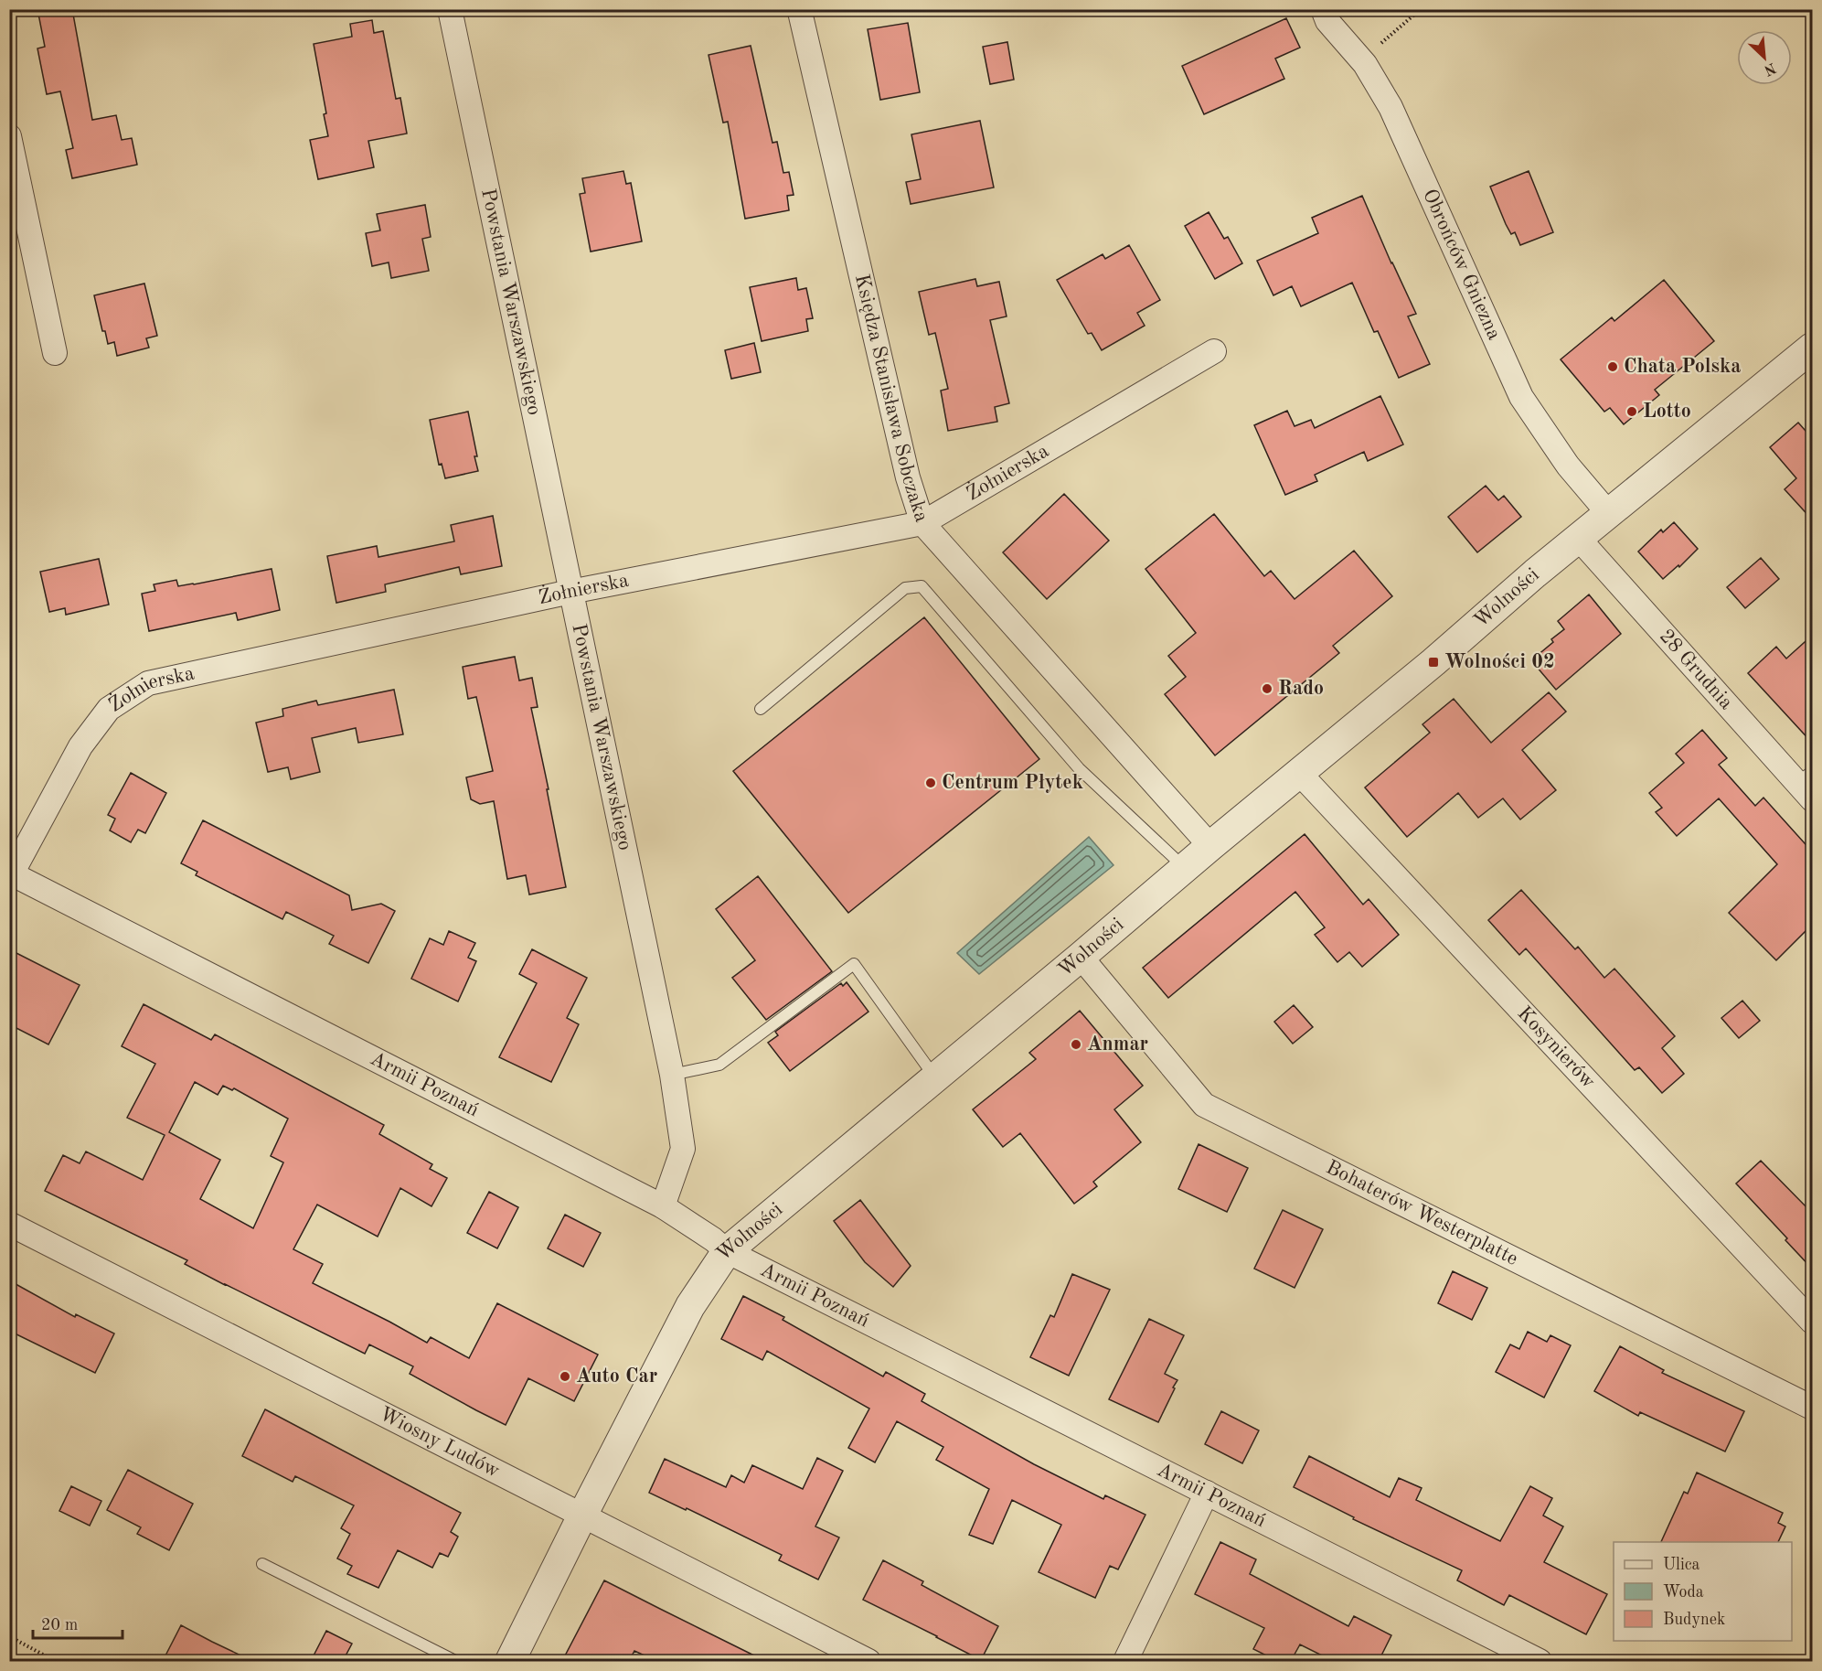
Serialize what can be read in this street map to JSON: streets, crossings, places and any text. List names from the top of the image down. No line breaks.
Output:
{"streets":{"street":["Obrońców Gniezna","Powstania Warszawskiego","Księdza Stanisława Sobczaka","Żołnierska","Wolności","28 Grudnia","Kosynierów","Armii Poznań","Bohaterów Westerplatte","Wiosny Ludów"]},"crossings":[["Obrońców Gniezna","Wolności"],["Powstania Warszawskiego","Żołnierska"],["Powstania Warszawskiego","Armii Poznań"],["Księdza Stanisława Sobczaka","Żołnierska"],["Księdza Stanisława Sobczaka","Wolności"],["Żołnierska","Armii Poznań"],["Wolności","28 Grudnia"],["Wolności","Kosynierów"],["Wolności","Armii Poznań"],["Wolności","Bohaterów Westerplatte"],["Wolności","Wiosny Ludów"]],"places":{"other":["Chata Polska","Lotto","Rado","Centrum Płytek","Anmar","Auto Car"],"transit":["Wolności 02"]},"legend":["Ulica","Woda","Budynek"],"scale_bar":"20 m","north":"bottom right"}
